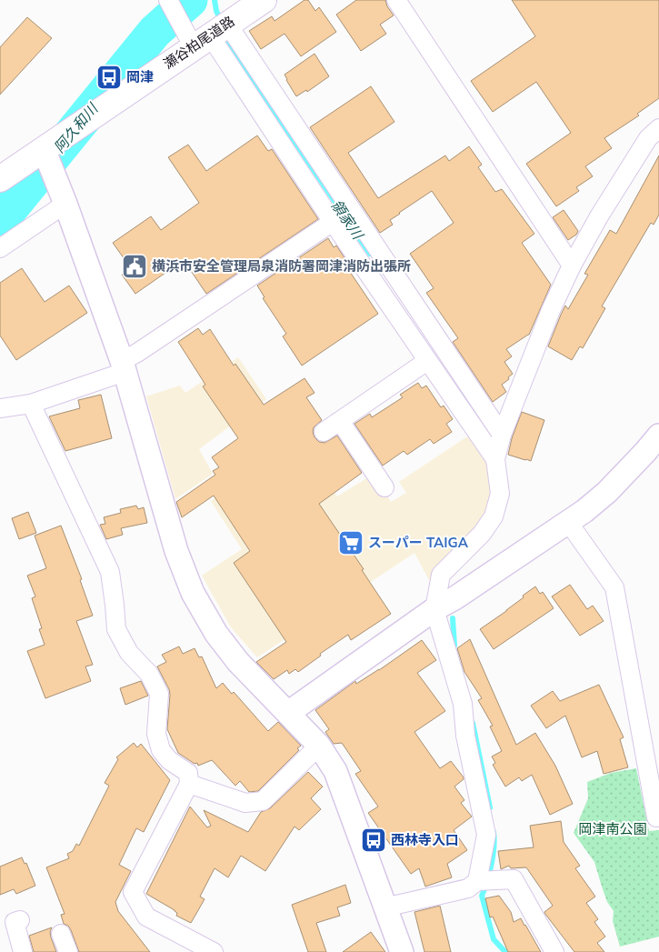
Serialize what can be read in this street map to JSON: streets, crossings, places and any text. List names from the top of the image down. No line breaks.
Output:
{"streets":{"main road":["瀬谷柏尾道路"]},"water":["阿久和川","領家川"],"parks":["岡津南公園"],"places":{"bus stop":["岡津","西林寺入口"],"public building":["横浜市安全管理局泉消防署岡津消防出張所"],"supermarket":["スーパー TAIGA"]}}
